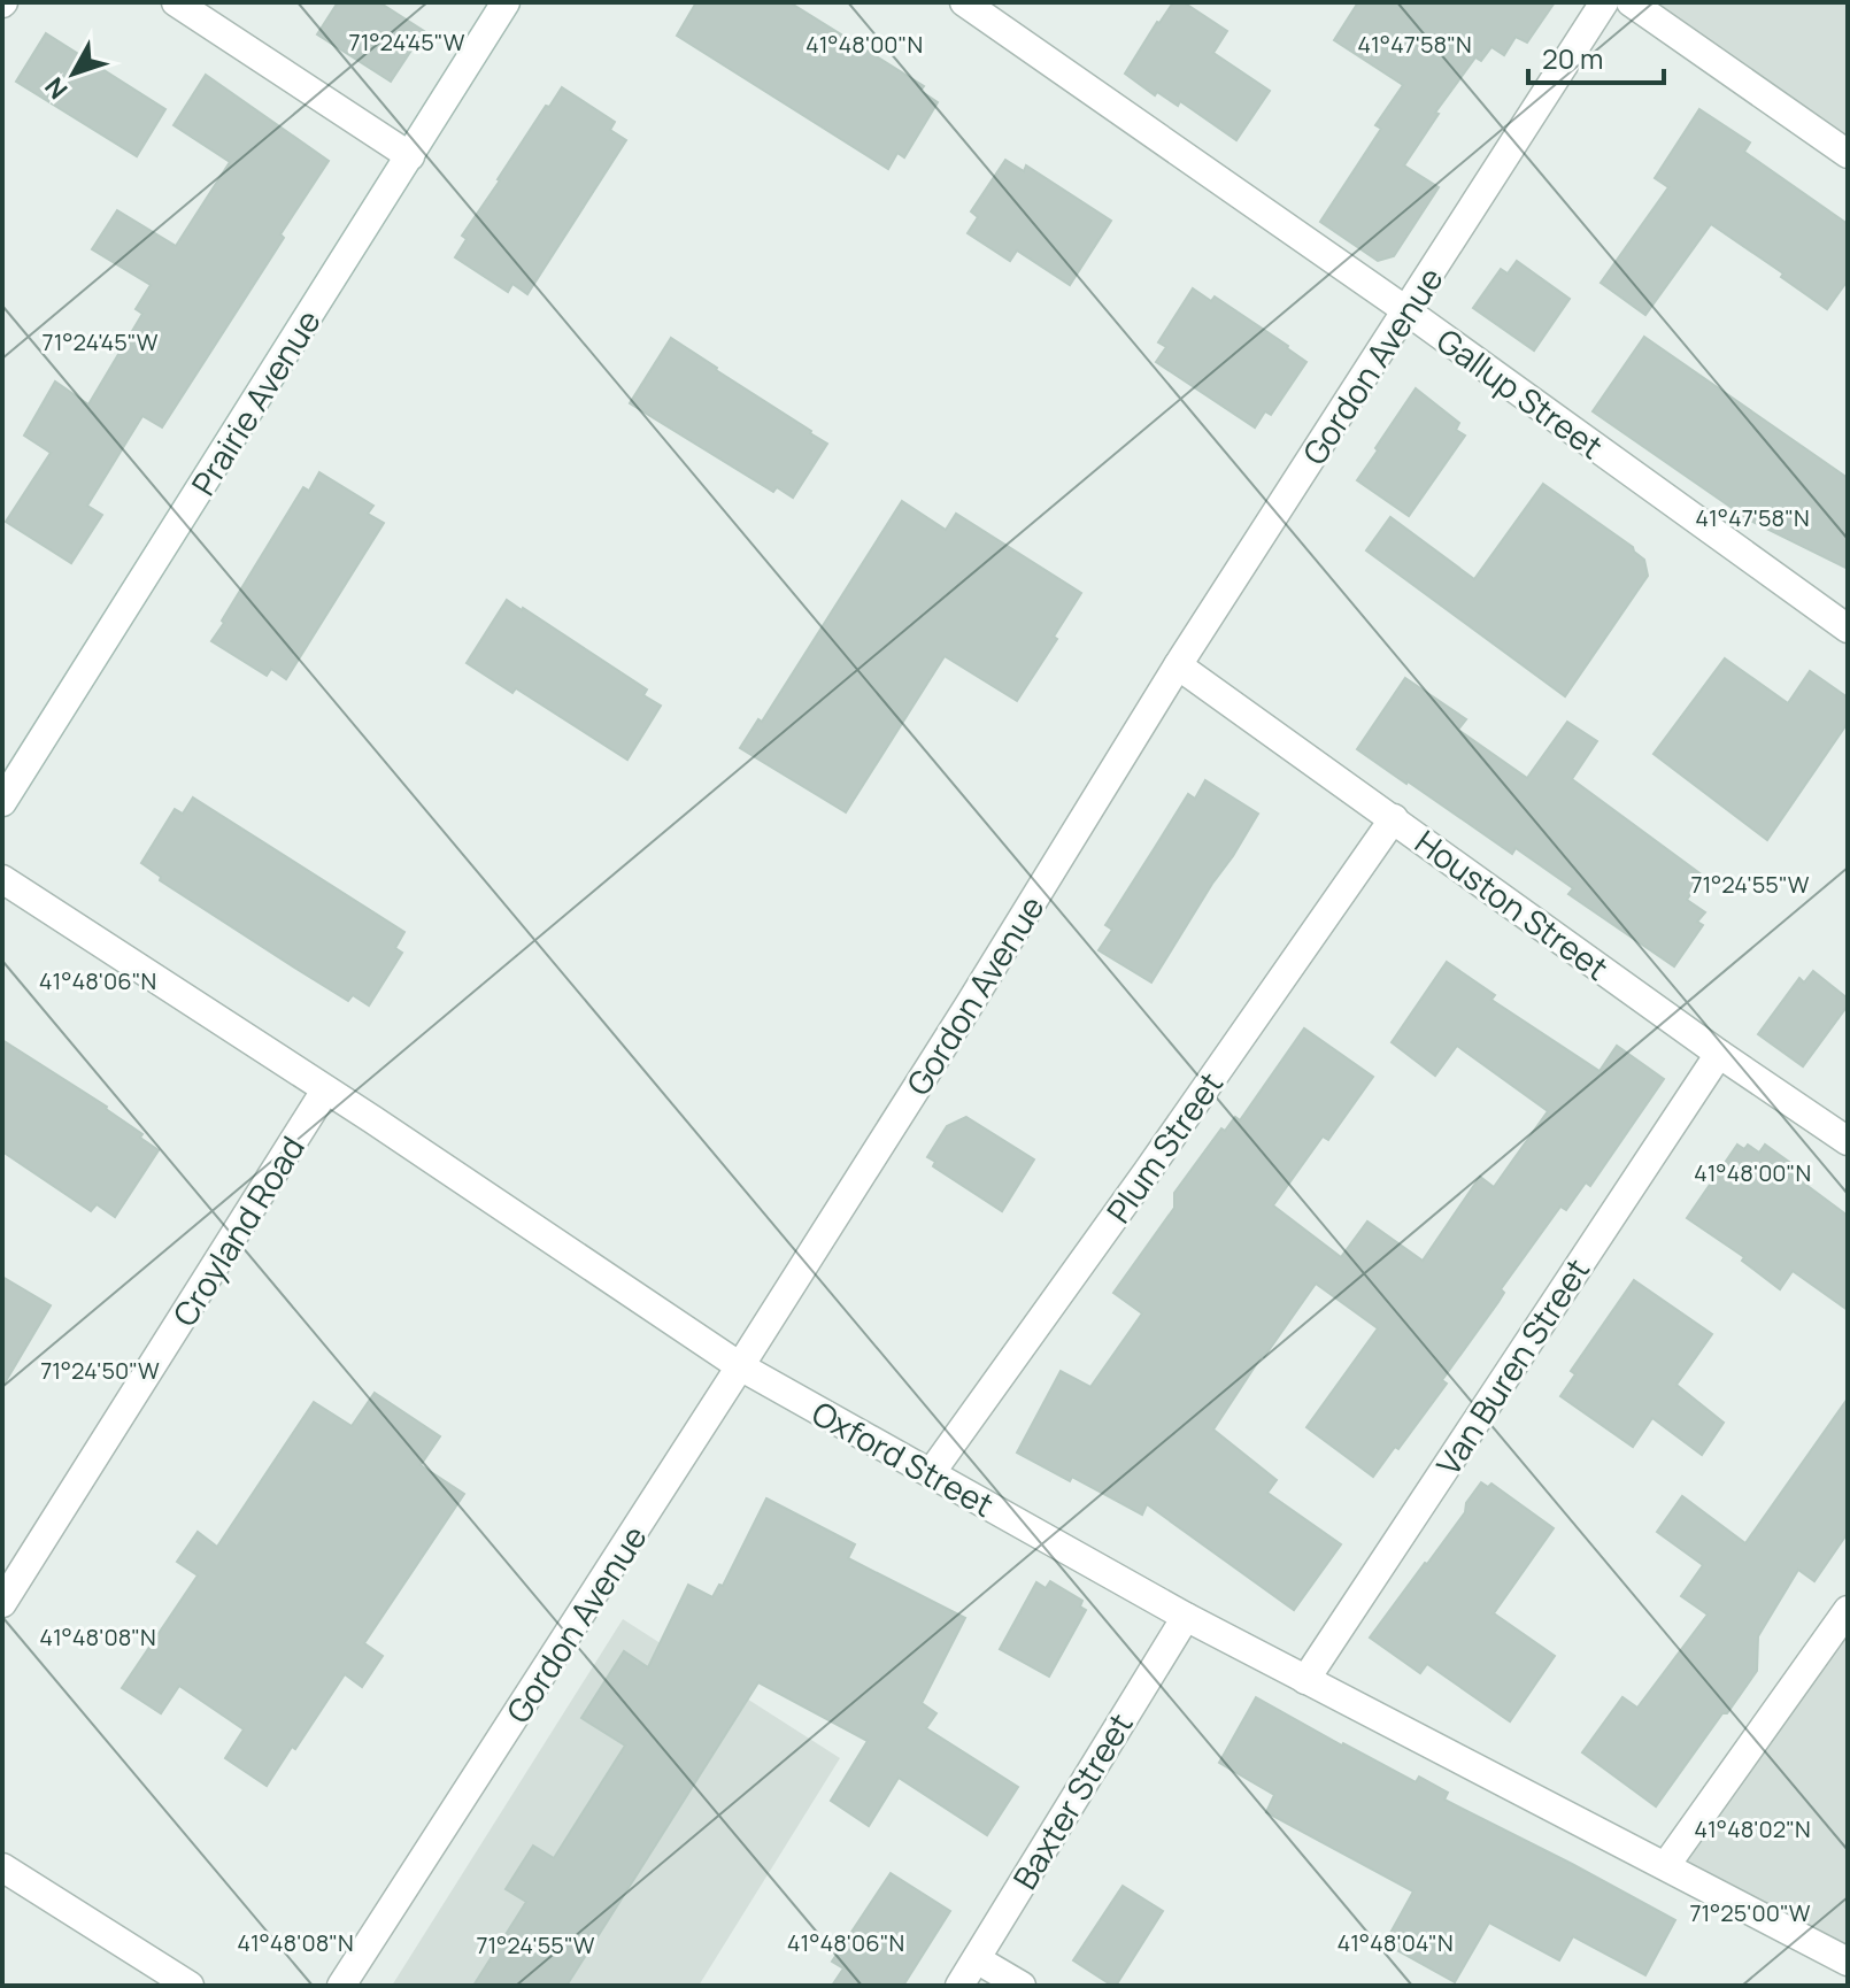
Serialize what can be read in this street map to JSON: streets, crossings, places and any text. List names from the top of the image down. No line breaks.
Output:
{"streets":{"street":["Gordon Avenue","Gallup Street","Prairie Avenue","Houston Street","Plum Street","Croyland Road","Van Buren Street","Oxford Street","Baxter Street"]},"crossings":[["Gordon Avenue","Gallup Street"],["Gordon Avenue","Houston Street"],["Gordon Avenue","Oxford Street"],["Houston Street","Plum Street"],["Houston Street","Van Buren Street"],["Plum Street","Oxford Street"],["Croyland Road","Oxford Street"],["Van Buren Street","Oxford Street"],["Oxford Street","Baxter Street"]],"scale_bar":"20 m","north":"bottom left","coordinates":["71°24'45\"W","41°48'00\"N","41°47'58\"N","71°24'55\"W","41°48'06\"N","71°24'50\"W","41°48'08\"N","41°48'02\"N","71°25'00\"W","41°48'04\"N"]}
